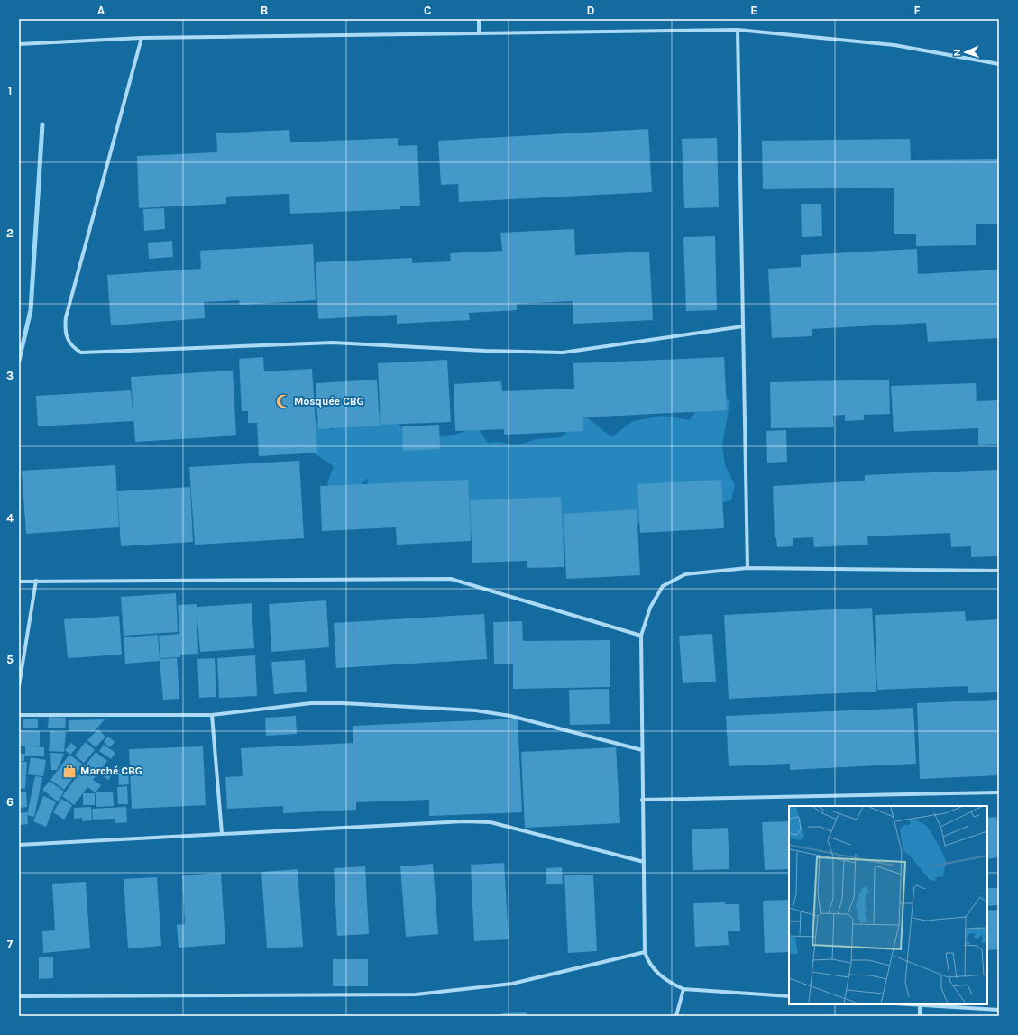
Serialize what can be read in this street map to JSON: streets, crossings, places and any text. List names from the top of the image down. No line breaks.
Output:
{"places":{"mosque":["Mosquée CBG"],"shop":["Marché CBG"]},"north":"left","grid":{"columns":["A","B","C","D","E","F"],"rows":["1","2","3","4","5","6","7"]}}
